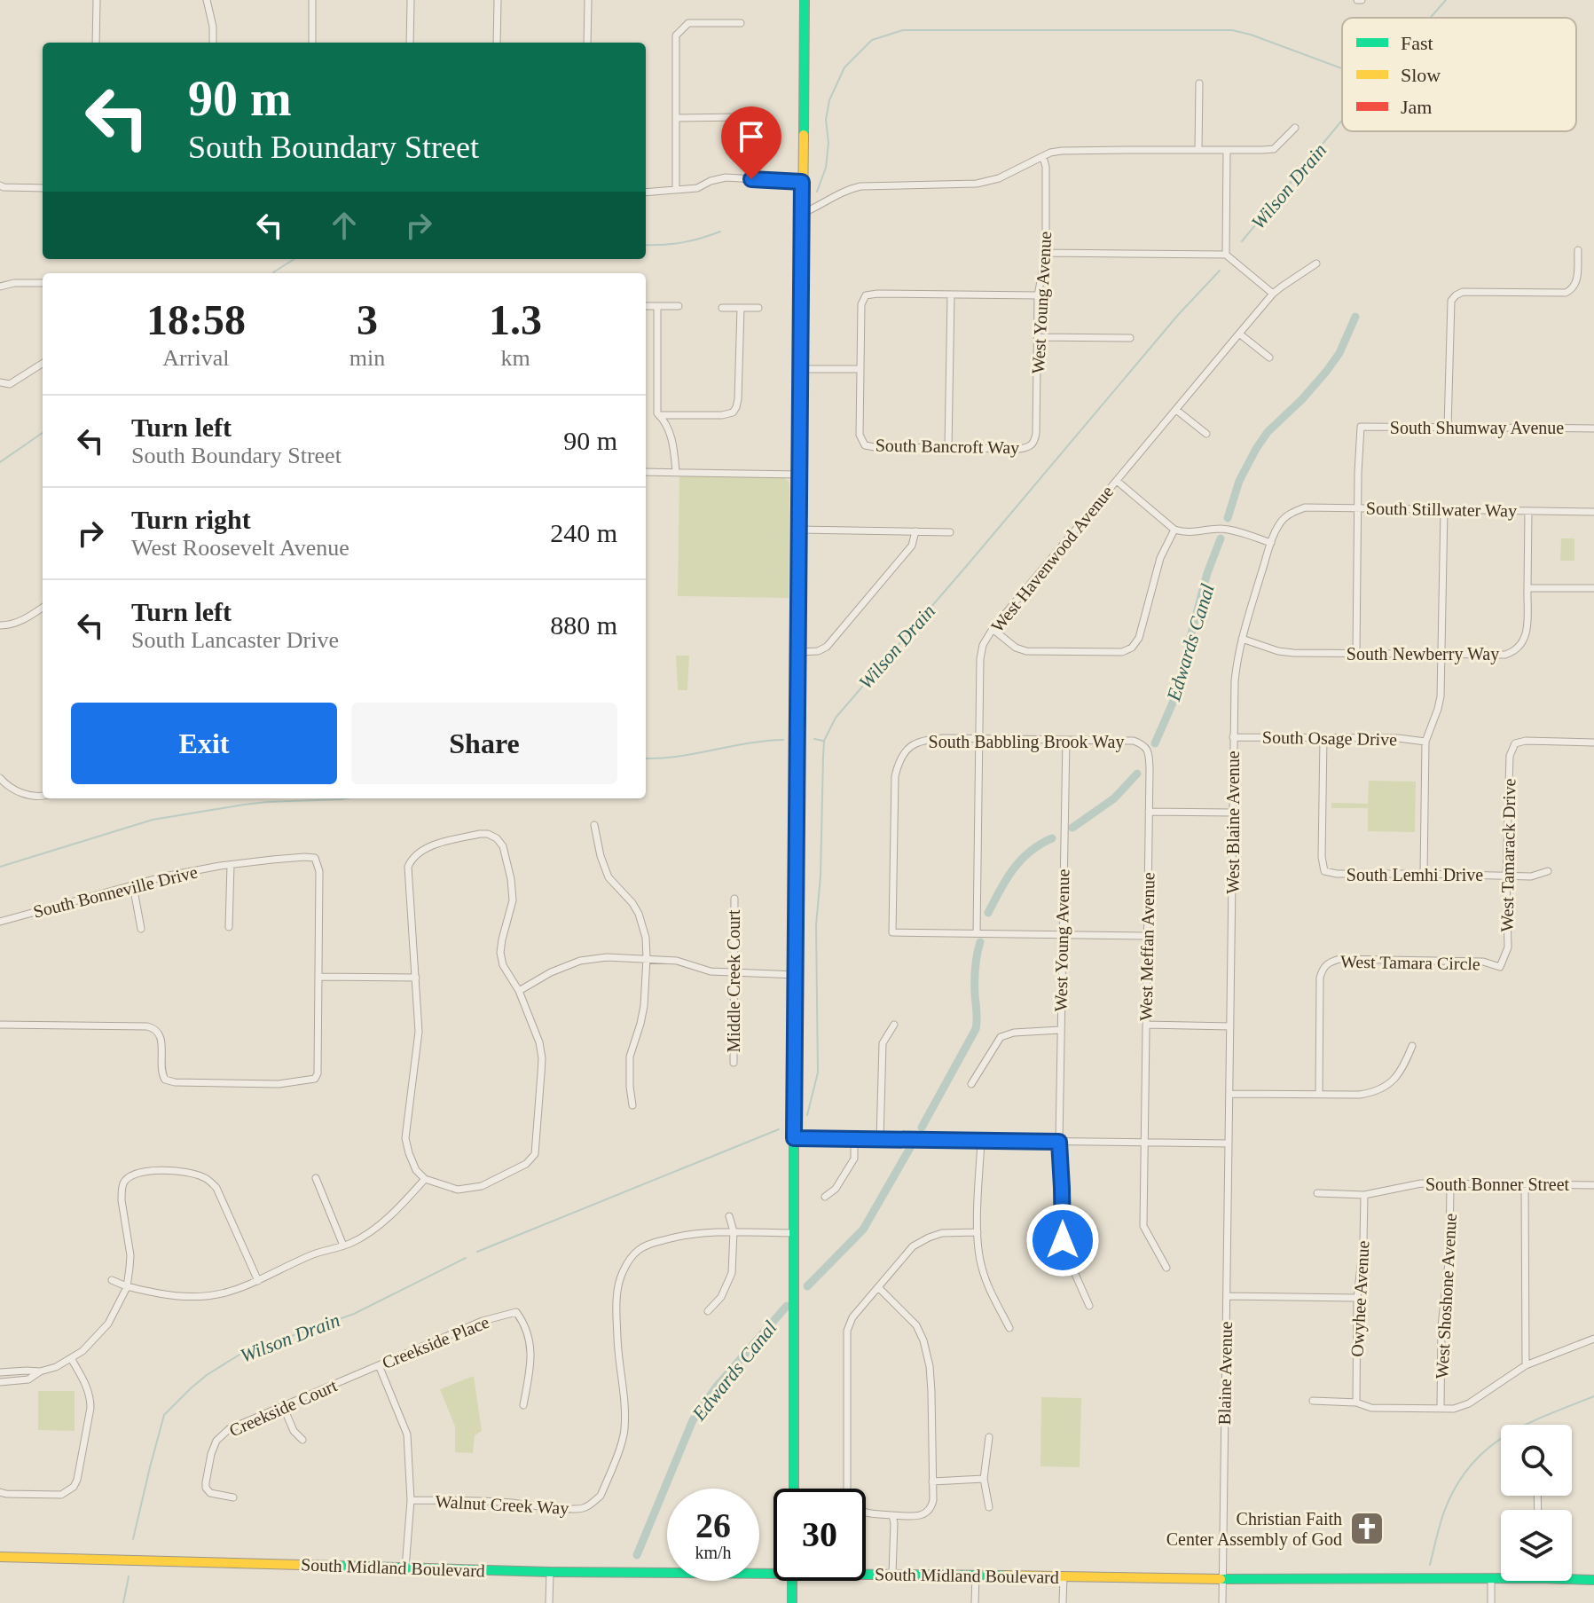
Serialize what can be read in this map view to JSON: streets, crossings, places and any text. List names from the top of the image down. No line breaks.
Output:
{"streets":{"main road":["South Midland Boulevard"],"street":["West Young Avenue","South Shumway Avenue","South Bancroft Way","South Stillwater Way","West Havenwood Avenue","South Newberry Way","South Osage Drive","South Babbling Brook Way","West Blaine Avenue","West Tamarack Drive","South Lemhi Drive","South Bonneville Drive","West Meffan Avenue","West Tamara Circle","Middle Creek Court","South Bonner Street","West Shoshone Avenue","Owyhee Avenue","Creekside Place","Blaine Avenue","Creekside Court","Walnut Creek Way"]},"crossings":[["West Young Avenue","South Bancroft Way"],["West Young Avenue","South Babbling Brook Way"],["South Shumway Avenue","South Stillwater Way"],["South Stillwater Way","West Blaine Avenue"],["West Havenwood Avenue","South Babbling Brook Way"],["South Newberry Way","West Blaine Avenue"],["South Osage Drive","West Blaine Avenue"],["South Osage Drive","South Lemhi Drive"],["South Babbling Brook Way","West Meffan Avenue"],["West Blaine Avenue","Blaine Avenue"],["West Tamarack Drive","South Lemhi Drive"],["West Tamarack Drive","West Tamara Circle"],["South Bonner Street","West Shoshone Avenue"],["South Bonner Street","Owyhee Avenue"],["Creekside Place","Creekside Court"],["Blaine Avenue","South Midland Boulevard"]],"water":["Wilson Drain","Edwards Canal"],"places":{"church":["Christian Faith Center Assembly of God"]},"legend":["Fast","Slow","Jam"],"page":{"turn":["90 m","South Boundary Street"],"eta":["18:58","Arrival","3","min","1.3","km"],"list":[{"name":"Turn left","note":"South Boundary Street","value":"90 m"},{"name":"Turn right","note":"West Roosevelt Avenue","value":"240 m"},{"name":"Turn left","note":"South Lancaster Drive","value":"880 m"}],"buttons":["Exit","Share"],"speed":"26 km/h","limit":"30"}}
